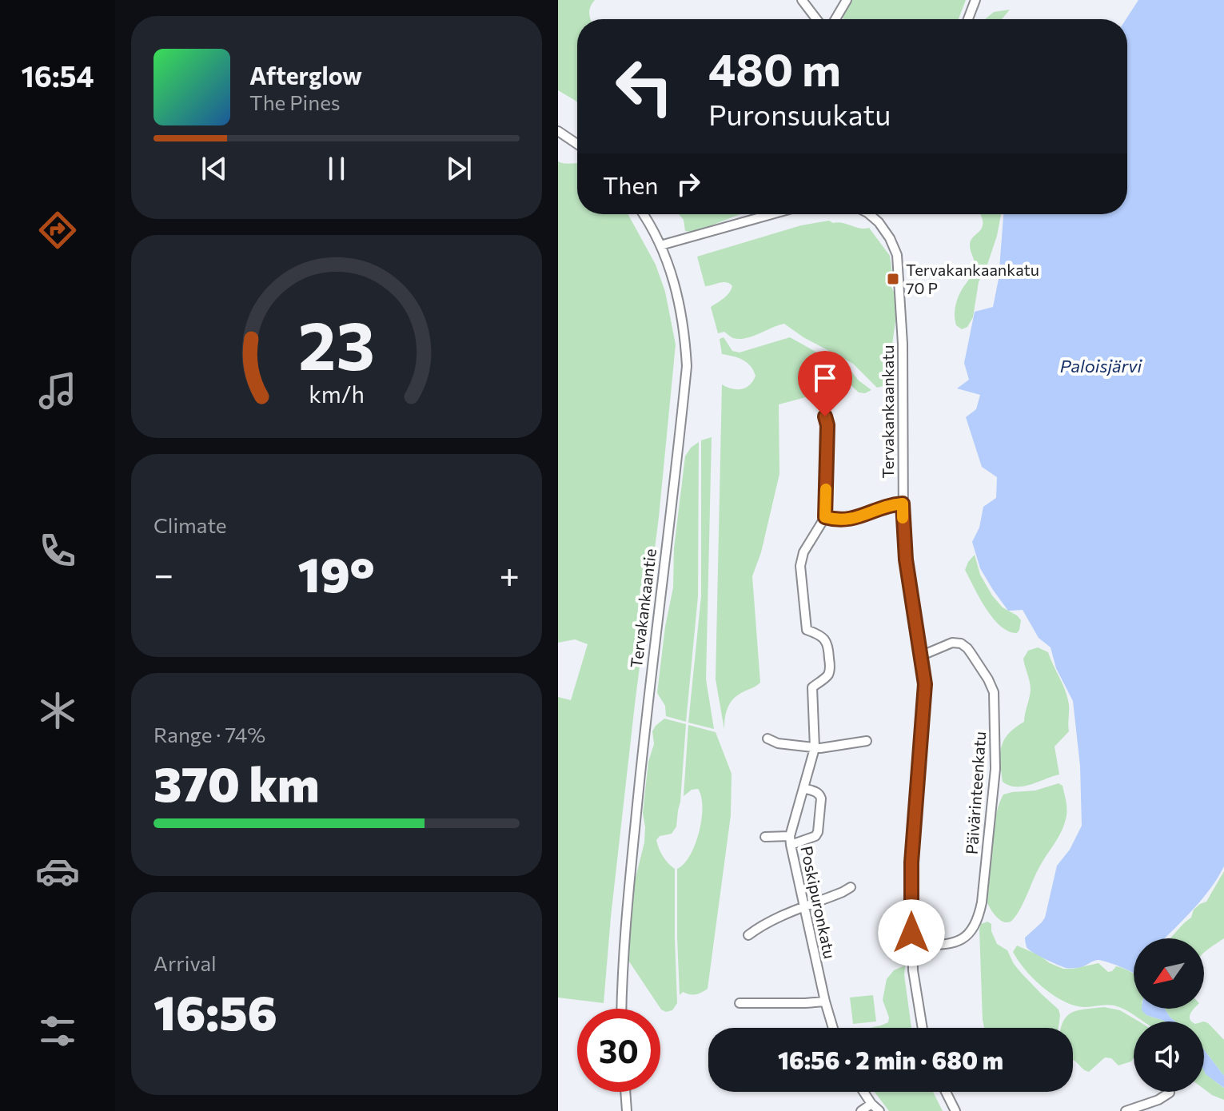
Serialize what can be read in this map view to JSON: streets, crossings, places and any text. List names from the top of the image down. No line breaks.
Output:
{"streets":{"street":["Tervakankaankatu","Tervakankaantie","Päivärinteenkatu","Poskipuronkatu"]},"crossings":[["Tervakankaankatu","Päivärinteenkatu"]],"water":["Paloisjärvi"],"places":{"transit":["Tervakankaankatu 70 P"]},"north":"bottom left","page":{"tabs":"16:54","turn":["480 m","Puronsuukatu"],"song":["Afterglow","The Pines"],"then":"Then","tile":["Climate",["Range · 74%","370 km"],["Arrival","16:56"]],"heat":["−","19°","+"],"limit":"30","trip":"16:56 · 2 min · 680 m","gauge":["23","km/h"]}}
